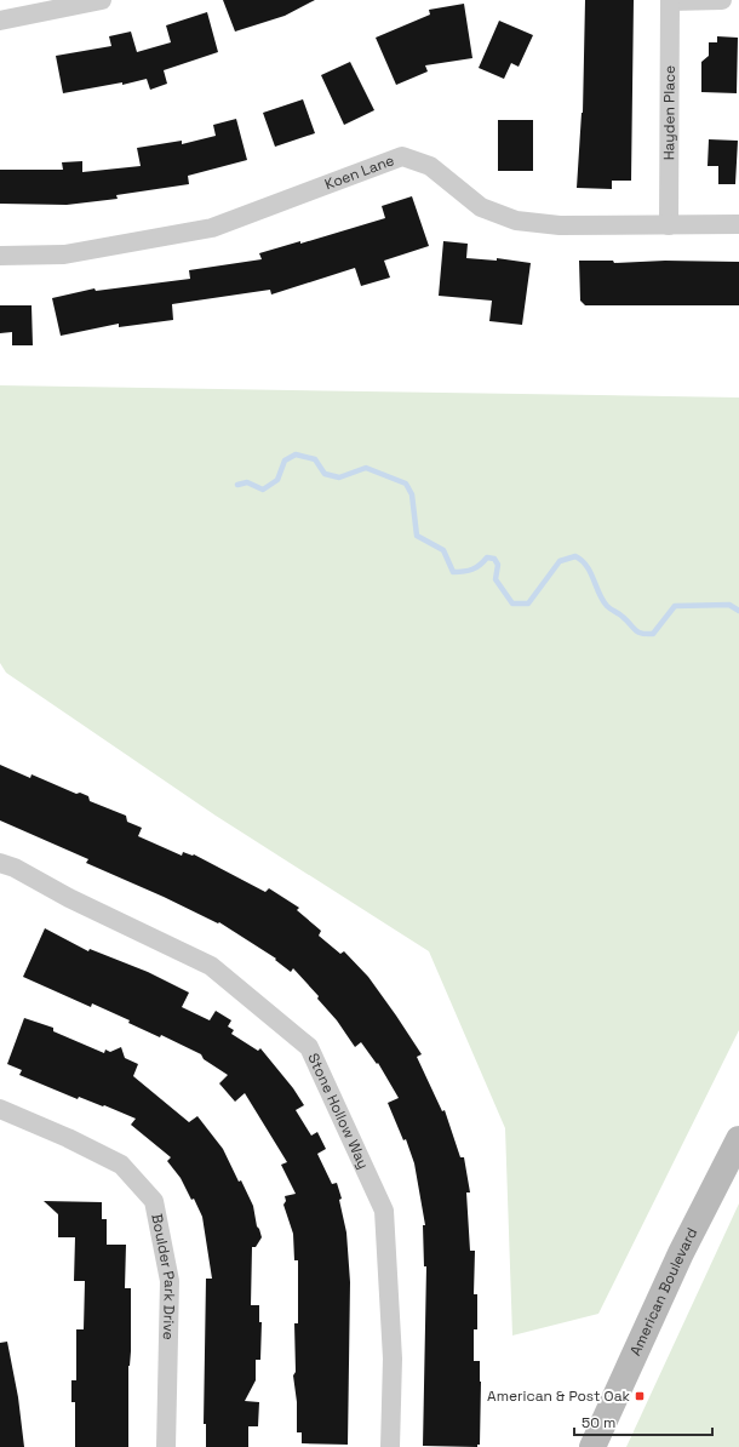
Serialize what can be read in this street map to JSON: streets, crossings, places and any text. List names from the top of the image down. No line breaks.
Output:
{"streets":{"street":["Hayden Place","Koen Lane","Stone Hollow Way","Boulder Park Drive","American Boulevard"]},"crossings":[["Hayden Place","Koen Lane"]],"places":{"transit":["American & Post Oak"]},"scale_bar":"50 m"}
